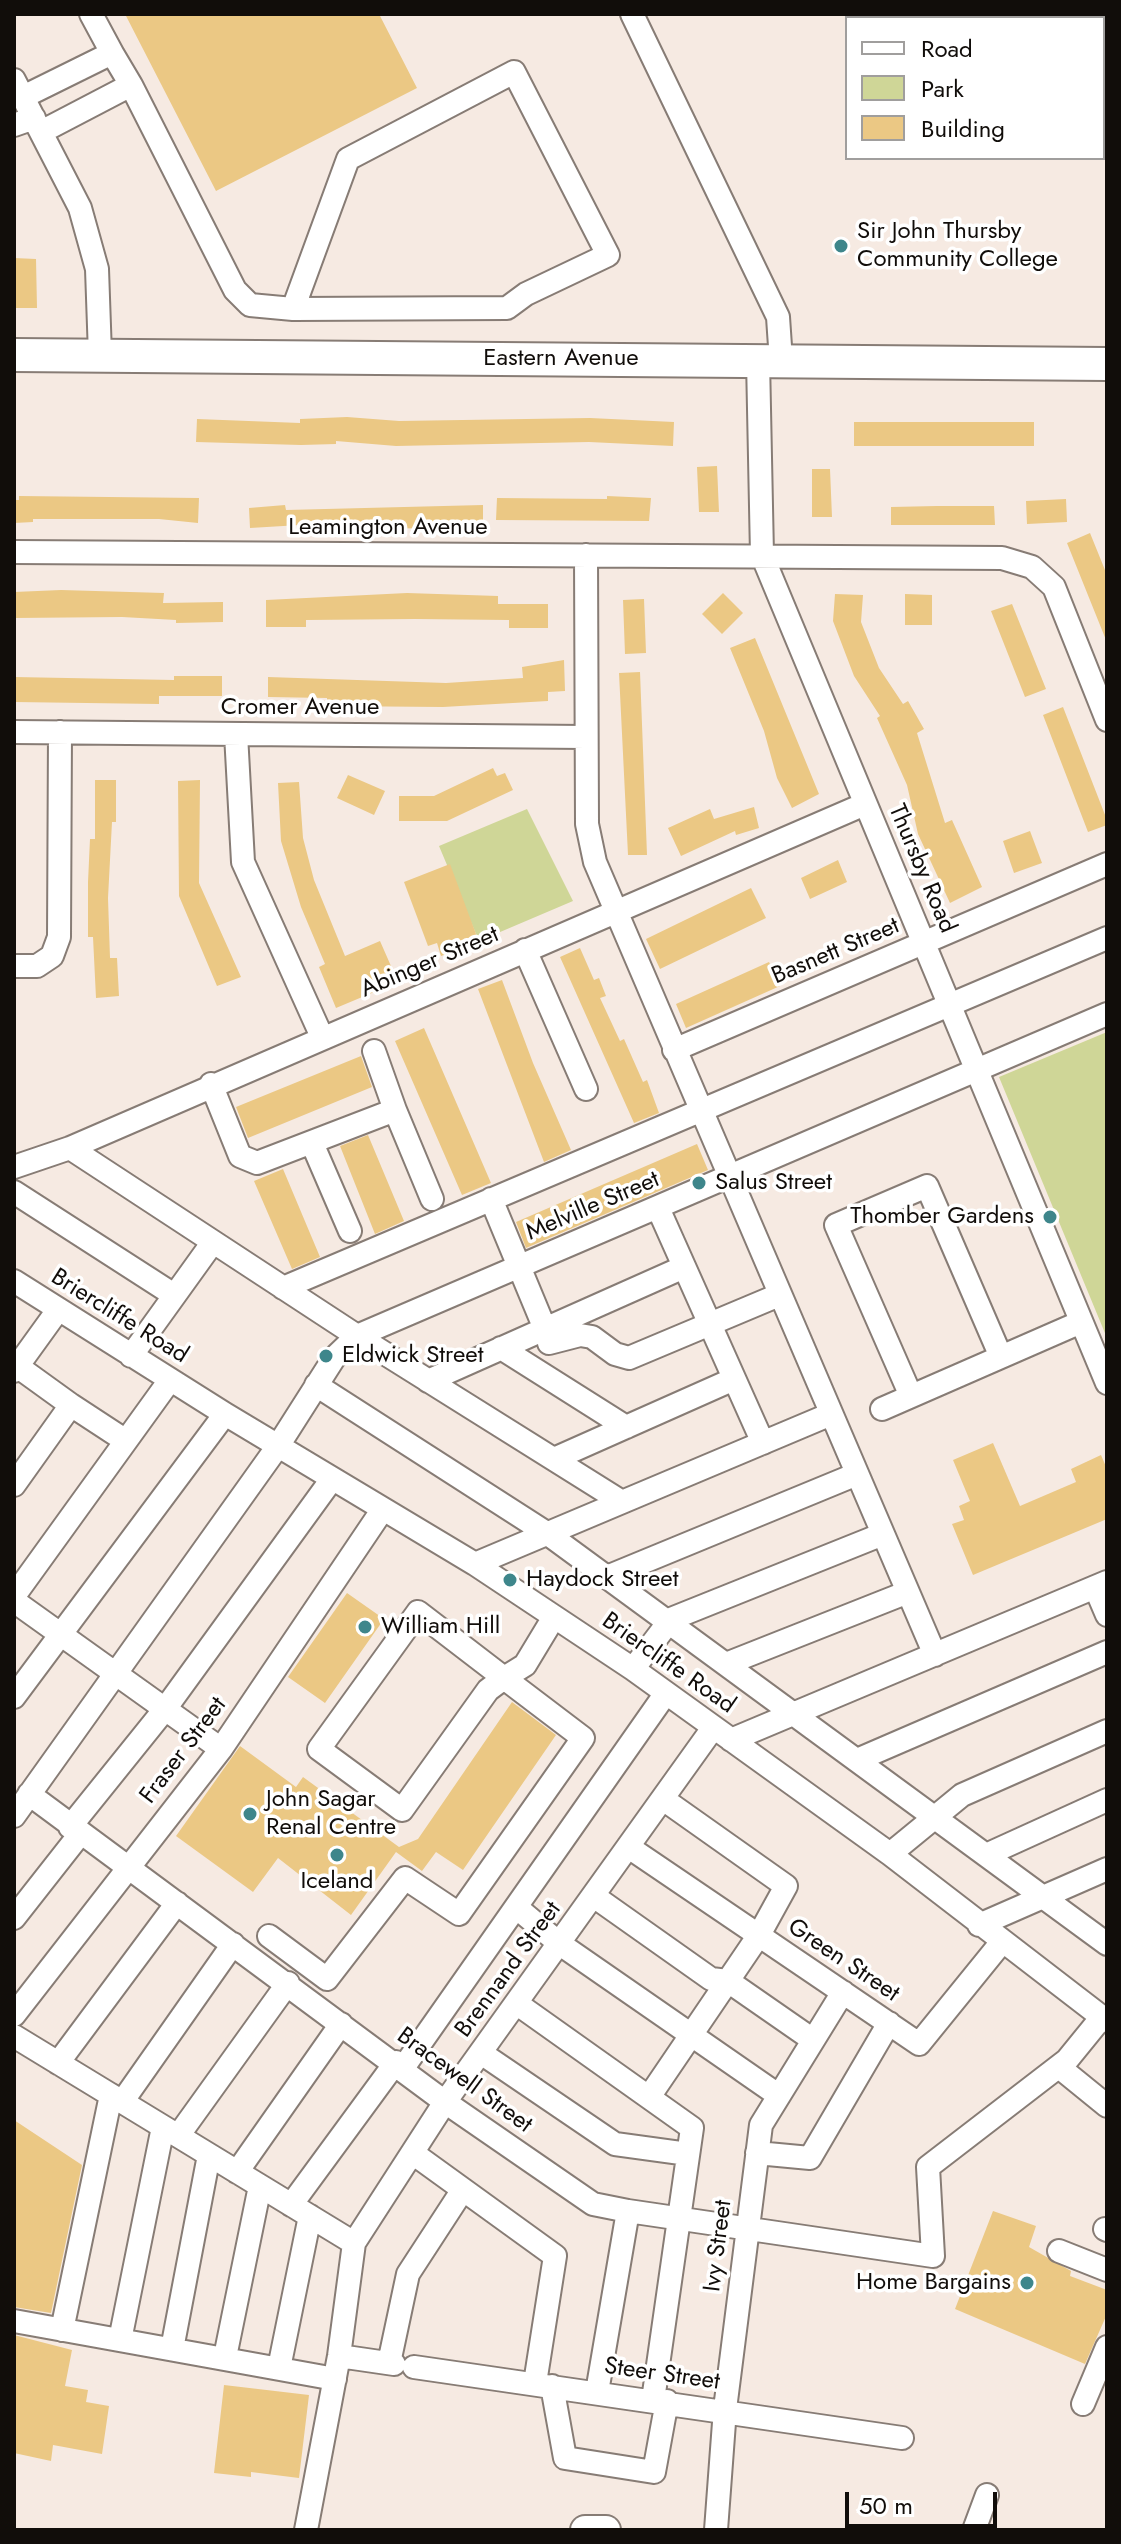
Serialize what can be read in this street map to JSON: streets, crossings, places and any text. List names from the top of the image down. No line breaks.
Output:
{"streets":{"highway":["Eastern Avenue"],"street":["Leamington Avenue","Cromer Avenue","Thursby Road","Basnett Street","Abinger Street","Melville Street","Briercliffe Road","Fraser Street","Green Street","Brennand Street","Bracewell Street","Ivy Street","Steer Street"]},"crossings":[["Eastern Avenue","Thursby Road"],["Leamington Avenue","Thursby Road"],["Thursby Road","Basnett Street"],["Thursby Road","Abinger Street"],["Thursby Road","Melville Street"],["Melville Street","Briercliffe Road"],["Melville Street","Bracewell Street"],["Briercliffe Road","Fraser Street"],["Briercliffe Road","Green Street"],["Briercliffe Road","Brennand Street"],["Fraser Street","Bracewell Street"],["Green Street","Brennand Street"],["Green Street","Ivy Street"],["Brennand Street","Bracewell Street"],["Brennand Street","Steer Street"],["Bracewell Street","Ivy Street"],["Ivy Street","Steer Street"]],"places":["Sir John Thursby Community College","Salus Street","Thomber Gardens","Eldwick Street","Haydock Street","William Hill","John Sagar Renal Centre","Iceland","Home Bargains"],"legend":["Road","Park","Building"],"scale_bar":"50 m"}
